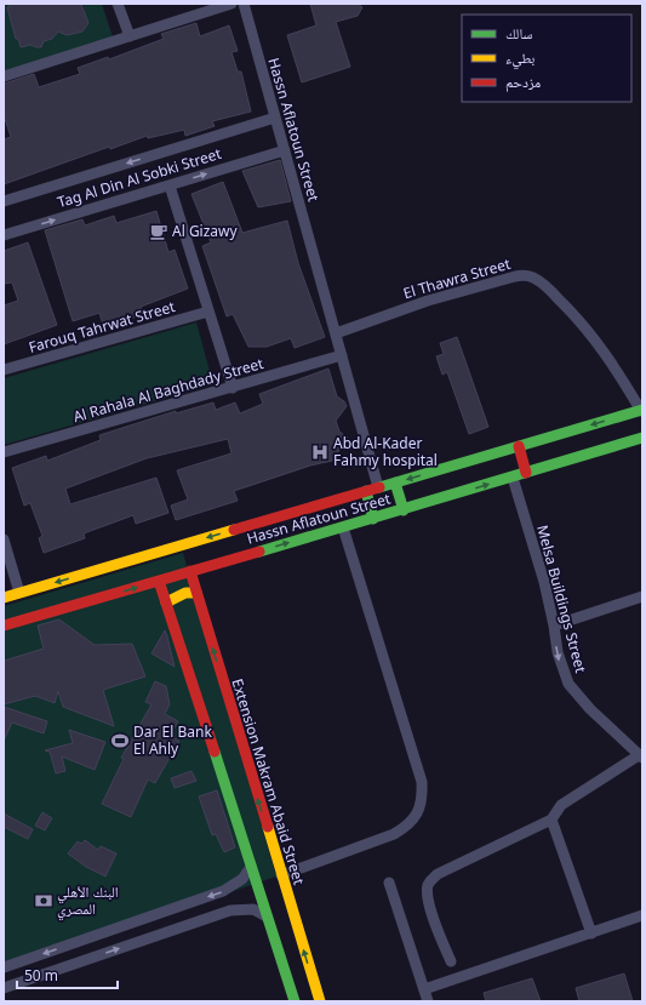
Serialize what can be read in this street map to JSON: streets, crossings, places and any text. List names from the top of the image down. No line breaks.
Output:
{"streets":{"street":["Hassn Aflatoun Street","Tag Al Din Al Sobki Street","El Thawra Street","Farouq Tahrwat Street","Al Rahala Al Baghdady Street","Melsa Buildings Street","Extension Makram Abaid Street"]},"crossings":[["Hassn Aflatoun Street","Tag Al Din Al Sobki Street"],["Hassn Aflatoun Street","El Thawra Street"],["Hassn Aflatoun Street","Al Rahala Al Baghdady Street"],["Hassn Aflatoun Street","Melsa Buildings Street"],["Hassn Aflatoun Street","Extension Makram Abaid Street"]],"one_way":["Melsa Buildings Street"],"places":{"cafe":["Al Gizawy"],"hospital":["Abd Al-Kader Fahmy hospital"],"sports":["Dar El Bank El Ahly"],"bank":["البنك الأهلي المصري"]},"legend":["سالك","بطيء","مزدحم"],"scale_bar":"50 m"}
